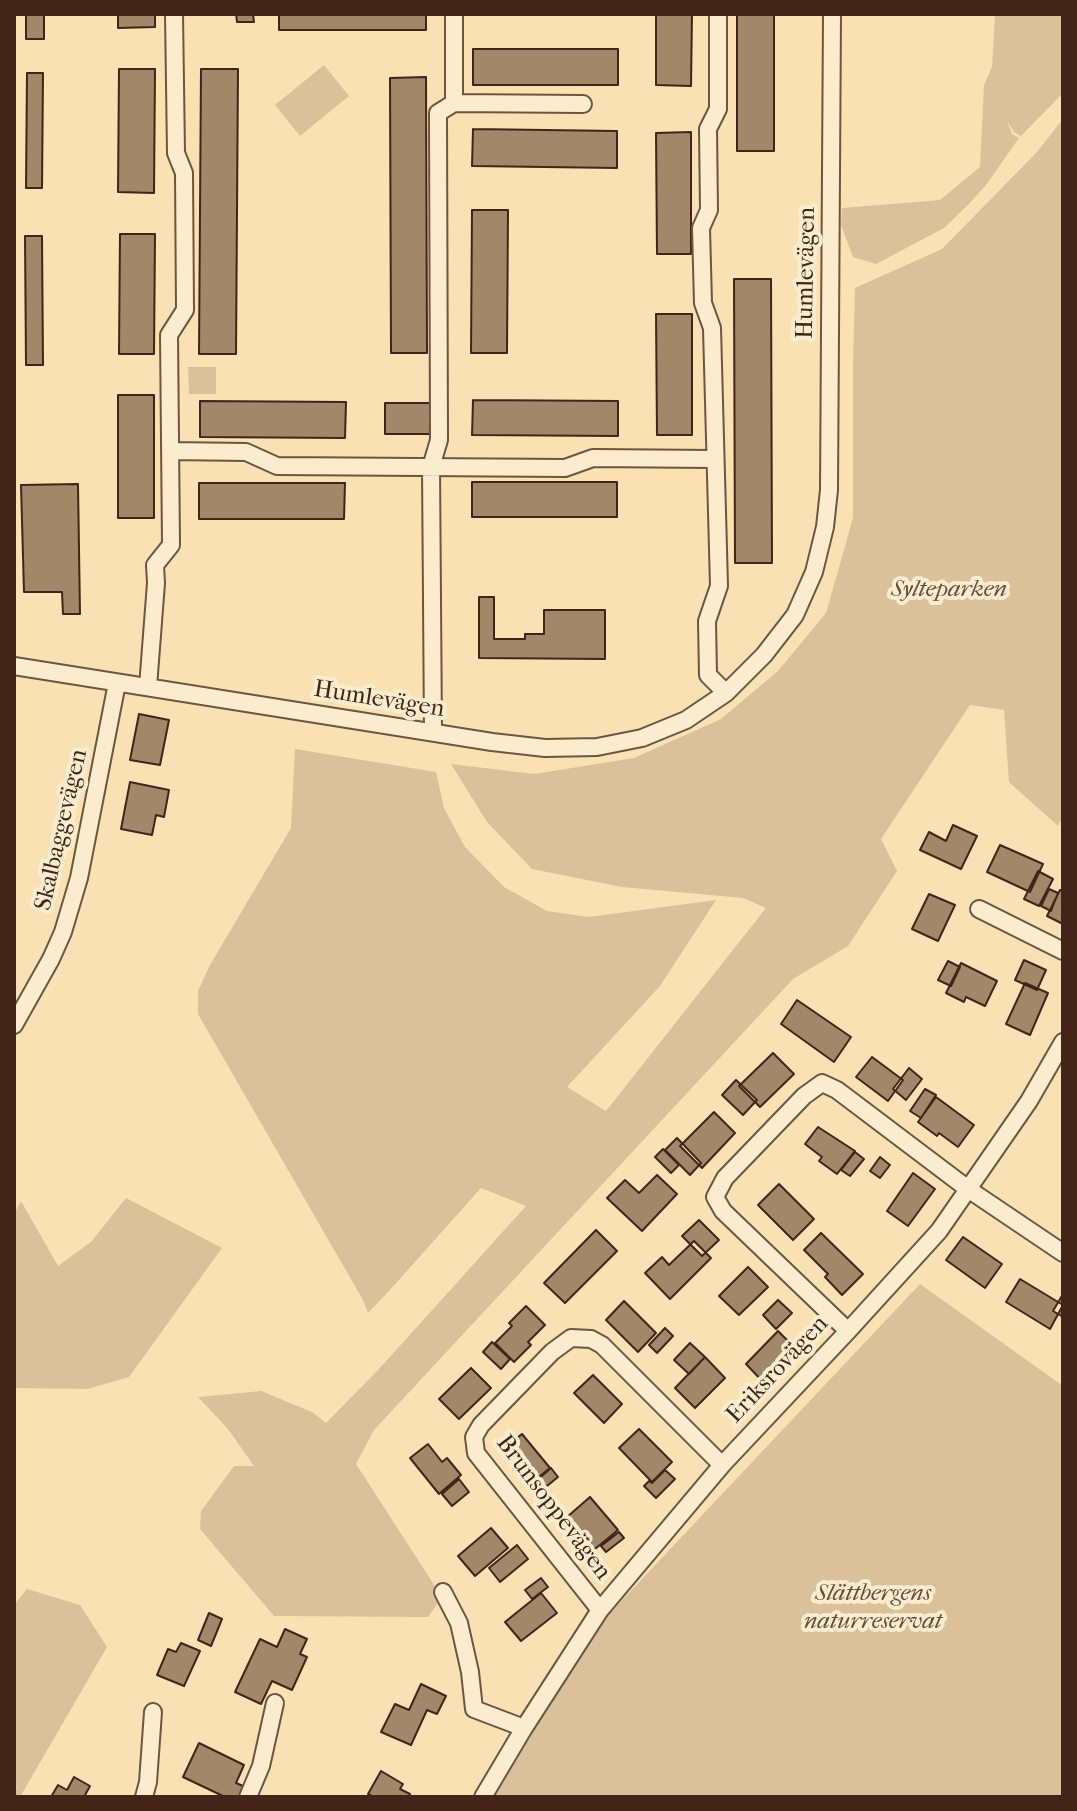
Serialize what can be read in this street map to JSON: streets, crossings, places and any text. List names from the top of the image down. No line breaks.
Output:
{"streets":{"street":["Humlevägen","Skalbaggevägen","Eriksrovägen","Brunsoppevägen"]},"crossings":[["Humlevägen","Skalbaggevägen"],["Eriksrovägen","Brunsoppevägen"]],"parks":["Sylteparken","Slättbergens naturreservat"]}
